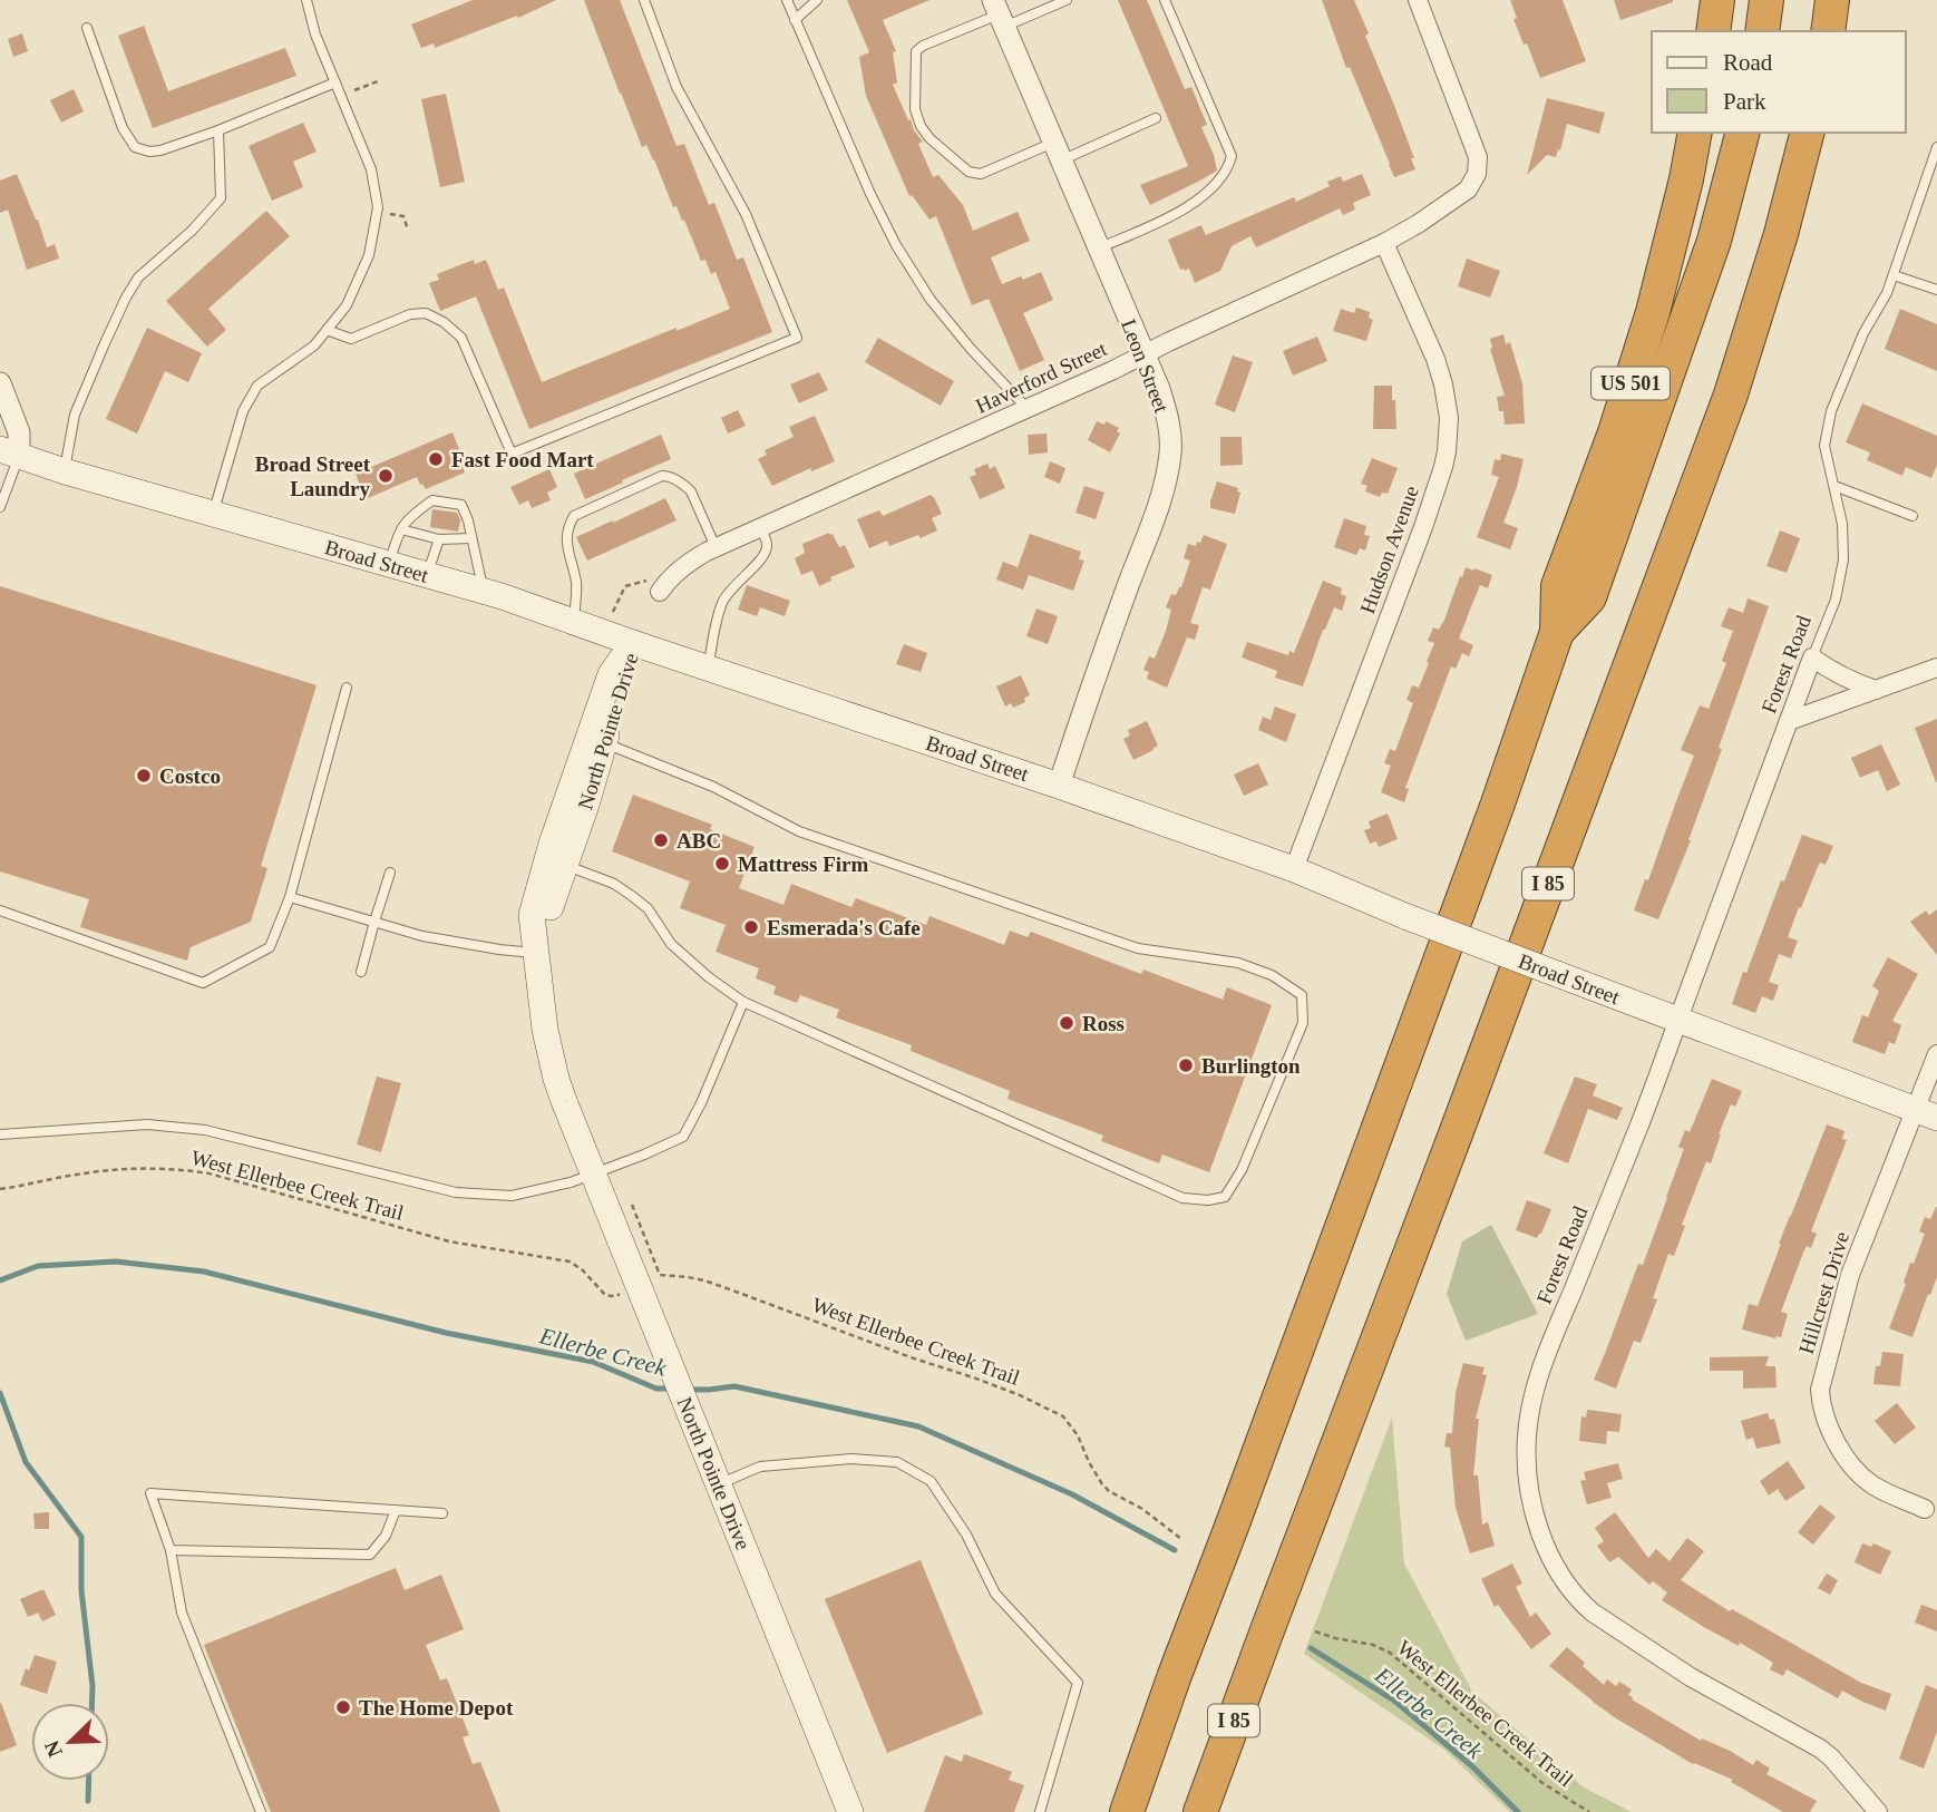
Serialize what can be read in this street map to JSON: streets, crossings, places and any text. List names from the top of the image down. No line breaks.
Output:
{"streets":{"highway":["US 501","I 85"],"main road":["Broad Street","North Pointe Drive"],"street":["Leon Street","Haverford Street","Hudson Avenue","Forest Road","Hillcrest Drive"],"path":["West Ellerbee Creek Trail"]},"crossings":[["Leon Street","Haverford Street"],["Leon Street","Broad Street"],["Haverford Street","Hudson Avenue"],["Hudson Avenue","Broad Street"],["Broad Street","Forest Road"],["Broad Street","North Pointe Drive"],["Broad Street","Hillcrest Drive"]],"water":["Ellerbe Creek"],"places":["Fast Food Mart","Broad Street Laundry","Costco","ABC","Mattress Firm","Esmerada's Cafe","Ross","Burlington","The Home Depot"],"legend":["Road","Park"],"north":"bottom left"}
